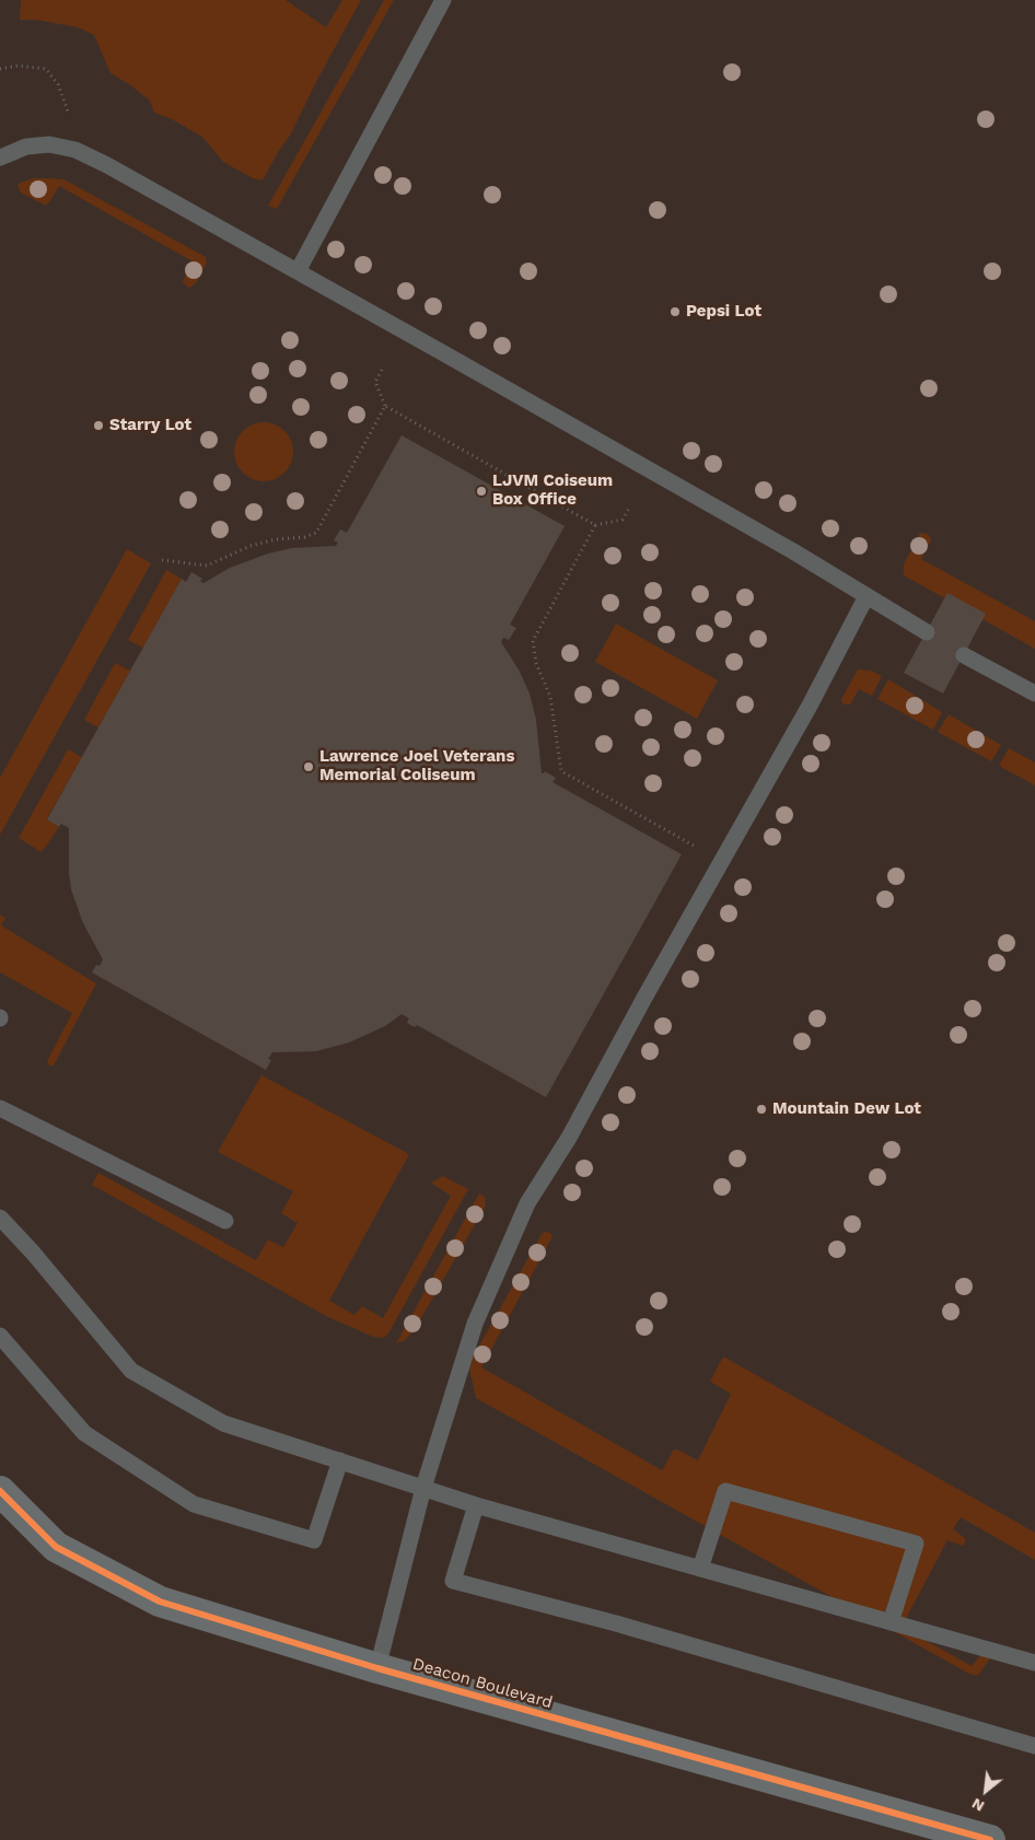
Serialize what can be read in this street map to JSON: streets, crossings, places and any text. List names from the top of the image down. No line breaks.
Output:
{"streets":{"street":["Deacon Boulevard"]},"places":["Pepsi Lot","Starry Lot","LJVM Coiseum Box Office","Lawrence Joel Veterans Memorial Coliseum","Mountain Dew Lot"],"north":"bottom left"}
